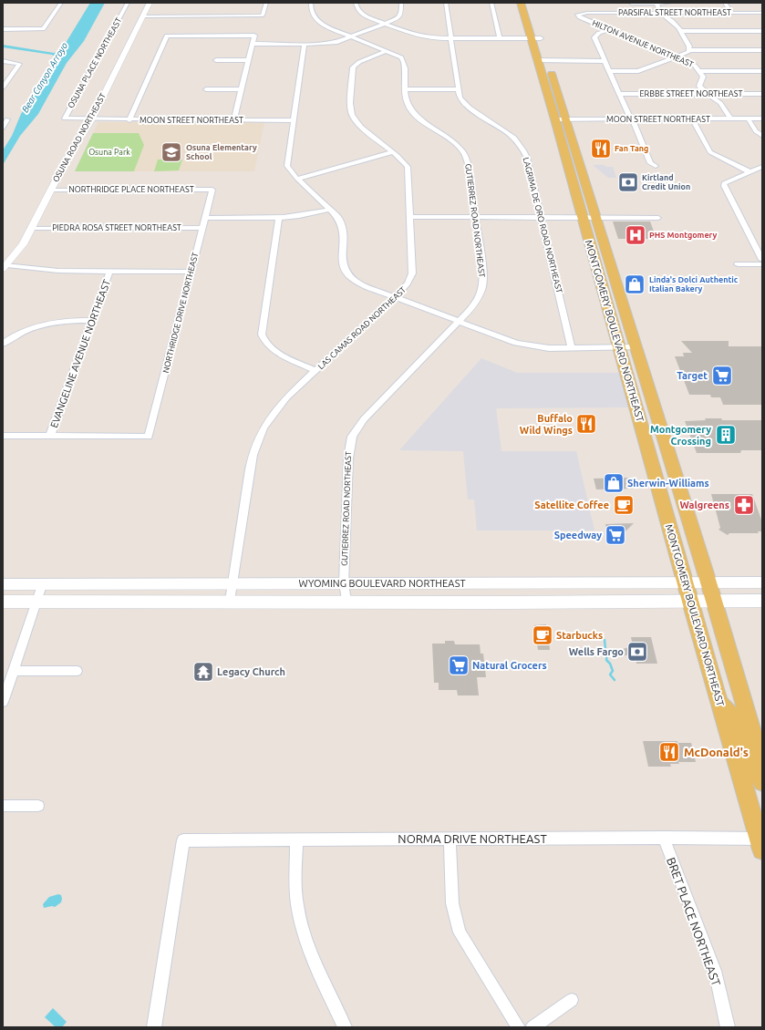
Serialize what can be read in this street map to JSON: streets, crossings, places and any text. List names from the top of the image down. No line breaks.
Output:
{"streets":{"main road":["MONTGOMERY BOULEVARD NORTHEAST","WYOMING BOULEVARD NORTHEAST"],"street":["PARSIFAL STREET NORTHEAST","HILTON AVENUE NORTHEAST","OSUNA PLACE NORTHEAST","ERBBE STREET NORTHEAST","MOON STREET NORTHEAST","OSUNA ROAD NORTHEAST","NORTHRIDGE PLACE NORTHEAST","GUTIERREZ ROAD NORTHEAST","LAGRIMA DE ORO ROAD NORTHEAST","PIEDRA ROSA STREET NORTHEAST","NORTHRIDGE DRIVE NORTHEAST","LAS CAMAS ROAD NORTHEAST","EVANGELINE AVENUE NORTHEAST","NORMA DRIVE NORTHEAST","BRET PLACE NORTHEAST"]},"crossings":[["PARSIFAL STREET NORTHEAST","HILTON AVENUE NORTHEAST"],["HILTON AVENUE NORTHEAST","ERBBE STREET NORTHEAST"],["HILTON AVENUE NORTHEAST","MOON STREET NORTHEAST"],["OSUNA PLACE NORTHEAST","MOON STREET NORTHEAST"],["OSUNA PLACE NORTHEAST","OSUNA ROAD NORTHEAST"],["MOON STREET NORTHEAST","OSUNA ROAD NORTHEAST"],["MOON STREET NORTHEAST","MONTGOMERY BOULEVARD NORTHEAST"],["OSUNA ROAD NORTHEAST","NORTHRIDGE PLACE NORTHEAST"],["OSUNA ROAD NORTHEAST","PIEDRA ROSA STREET NORTHEAST"],["NORTHRIDGE PLACE NORTHEAST","NORTHRIDGE DRIVE NORTHEAST"],["GUTIERREZ ROAD NORTHEAST","LAS CAMAS ROAD NORTHEAST"],["GUTIERREZ ROAD NORTHEAST","WYOMING BOULEVARD NORTHEAST"],["PIEDRA ROSA STREET NORTHEAST","NORTHRIDGE DRIVE NORTHEAST"],["NORTHRIDGE DRIVE NORTHEAST","EVANGELINE AVENUE NORTHEAST"],["LAS CAMAS ROAD NORTHEAST","WYOMING BOULEVARD NORTHEAST"],["MONTGOMERY BOULEVARD NORTHEAST","WYOMING BOULEVARD NORTHEAST"],["MONTGOMERY BOULEVARD NORTHEAST","NORMA DRIVE NORTHEAST"],["NORMA DRIVE NORTHEAST","BRET PLACE NORTHEAST"]],"water":["Bear Canyon Arroyo"],"parks":["Osuna Park"],"places":{"restaurant":["Fan Tang","Buffalo Wild Wings","McDonald's"],"school or university":["Osuna Elementary School"],"bank":["Kirtland Credit Union","Wells Fargo"],"hospital":["PHS Montgomery"],"shop":["Linda's Dolci Authentic Italian Bakery","Sherwin-Williams"],"supermarket":["Target","Speedway","Natural Grocers"],"building":["Montgomery Crossing"],"cafe":["Satellite Coffee","Starbucks"],"pharmacy":["Walgreens"],"temple":["Legacy Church"]}}
